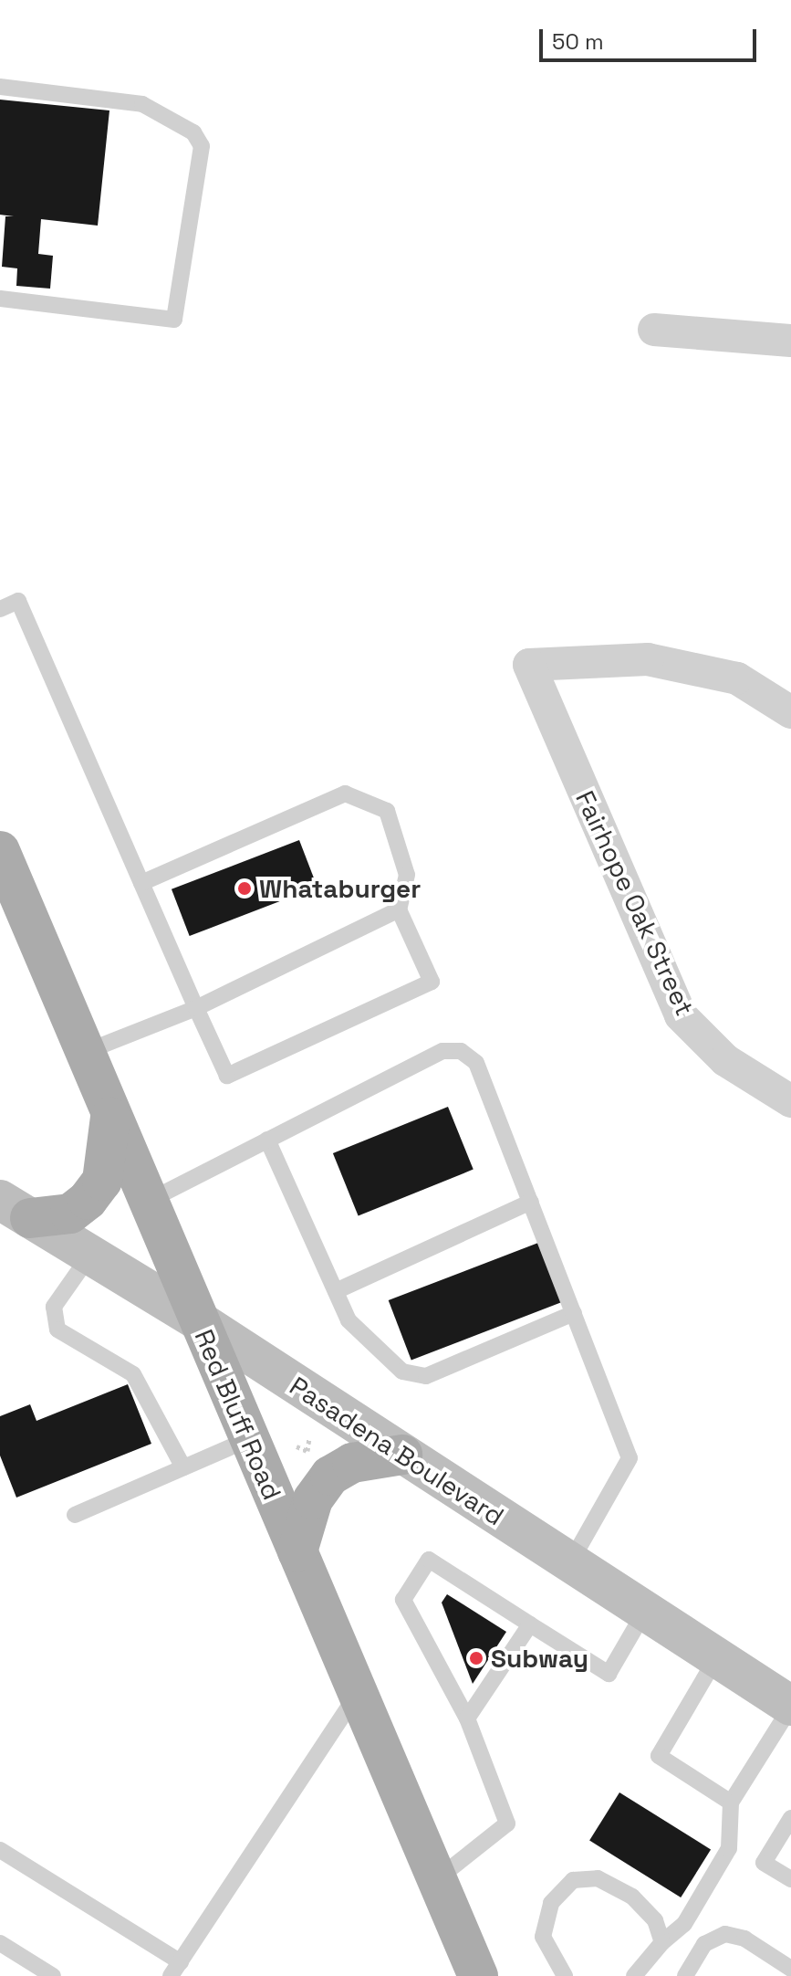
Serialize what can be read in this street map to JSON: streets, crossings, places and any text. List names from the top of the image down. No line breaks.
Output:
{"streets":{"main road":["Red Bluff Road","Pasadena Boulevard"],"street":["Fairhope Oak Street"]},"crossings":[["Red Bluff Road","Pasadena Boulevard"]],"places":["Whataburger","Subway"],"scale_bar":"50 m"}
